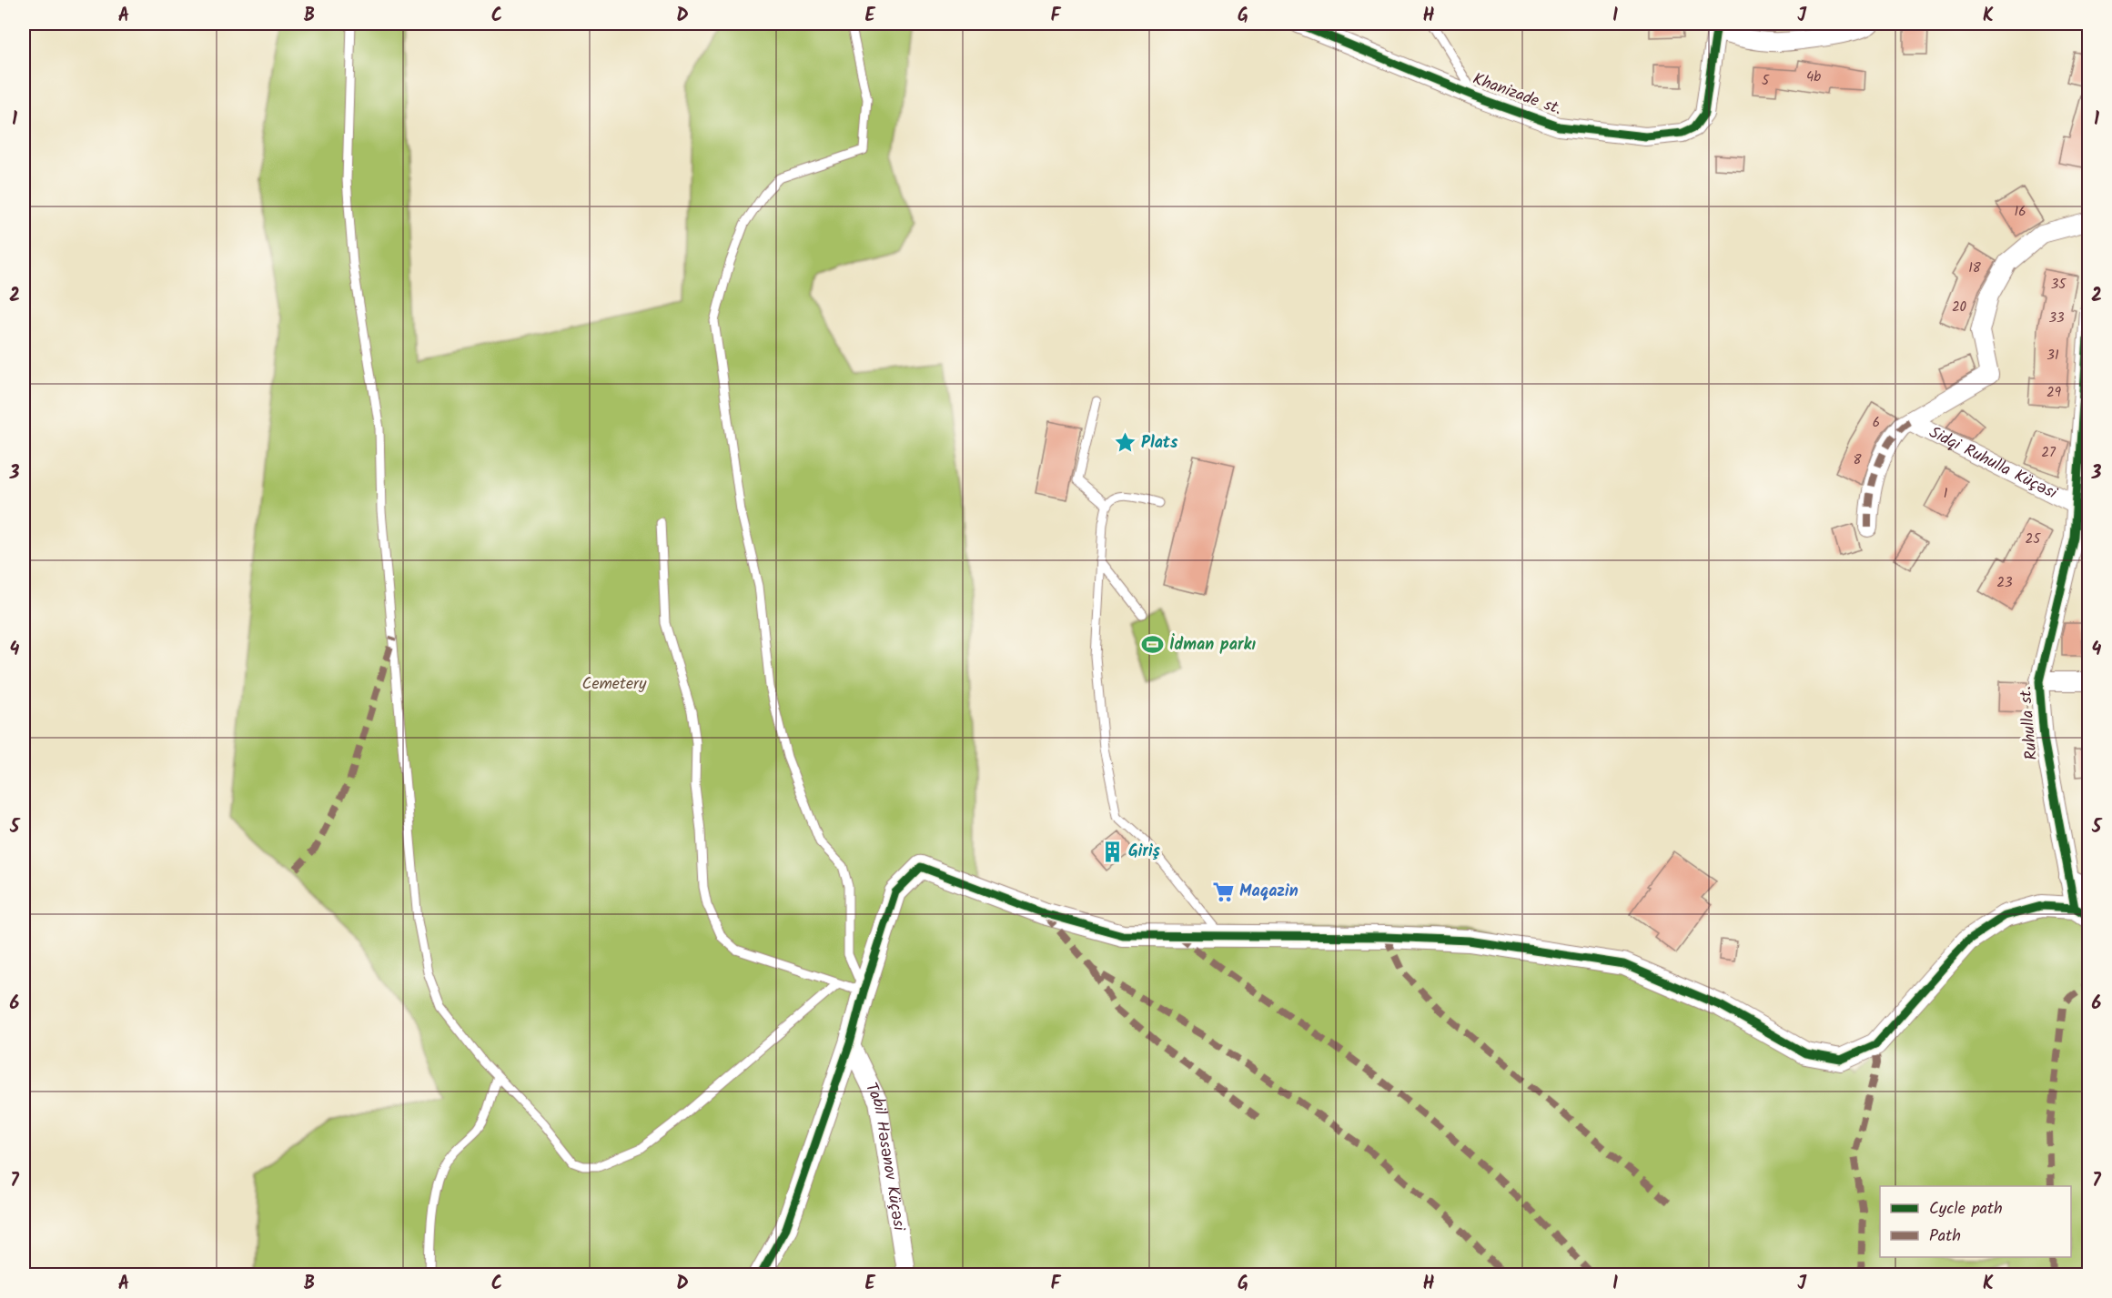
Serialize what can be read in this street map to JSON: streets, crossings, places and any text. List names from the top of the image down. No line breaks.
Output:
{"streets":{"street":["Khanizade st.","Sidqi Ruhulla Küçəsi","Ruhulla st.","Tabil Həsənov Küçəsi"]},"crossings":[["Sidqi Ruhulla Küçəsi","Ruhulla st."]],"parks":["Cemetery"],"places":{"place":["Plats"],"sports":["İdman parkı"],"building":["Giriş"],"supermarket":["Maqazin"]},"house_numbers":["4b","5","16","18","35","20","33","31","29","6","27","8","1","25","23"],"legend":["Cycle path","Path"],"grid":{"columns":["A","B","C","D","E","F","G","H","I","J","K"],"rows":["1","2","3","4","5","6","7"]}}
